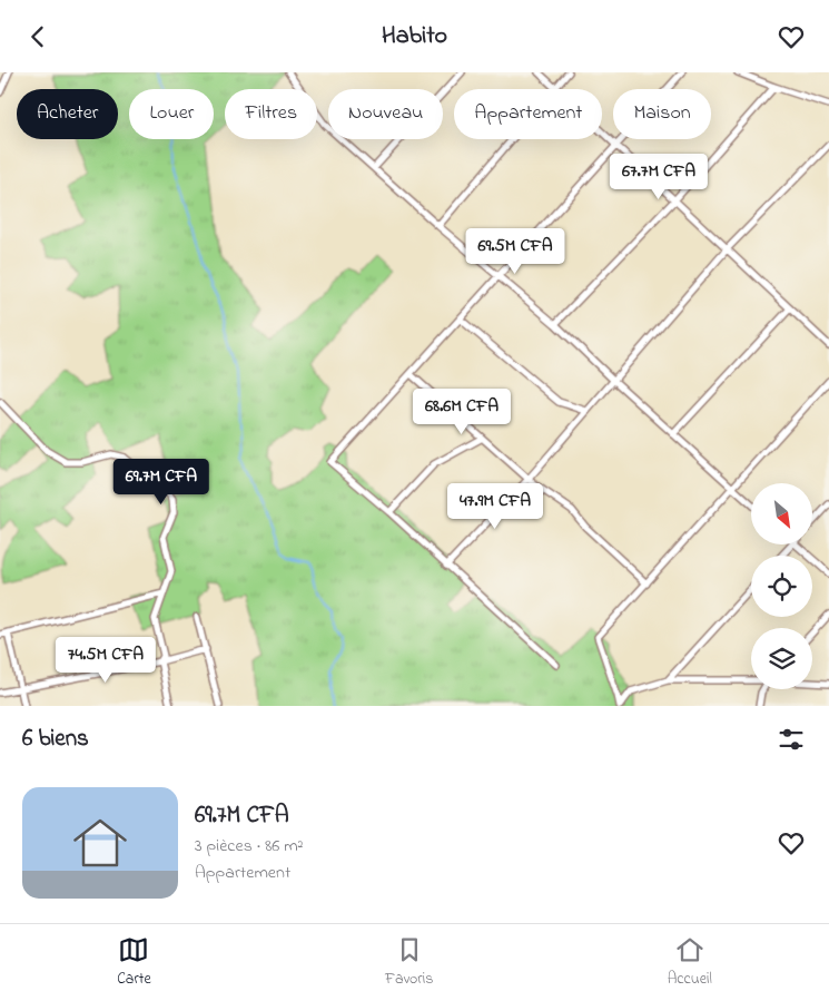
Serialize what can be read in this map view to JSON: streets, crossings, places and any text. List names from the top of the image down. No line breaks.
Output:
{"north":"bottom right","page":{"header":"Habito","chip":["Acheter","Louer","Filtres","Nouveau","Appartement","Maison"],"price":["67.7M CFA","69.5M CFA","68.6M CFA","69.7M CFA","47.9M CFA","74.5M CFA"],"heading":"6 biens","list":[{"name":"69.7M CFA","note":"3 pièces · 86 m² · Appartement"}],"tabs":["Carte","Favoris","Accueil"]}}
